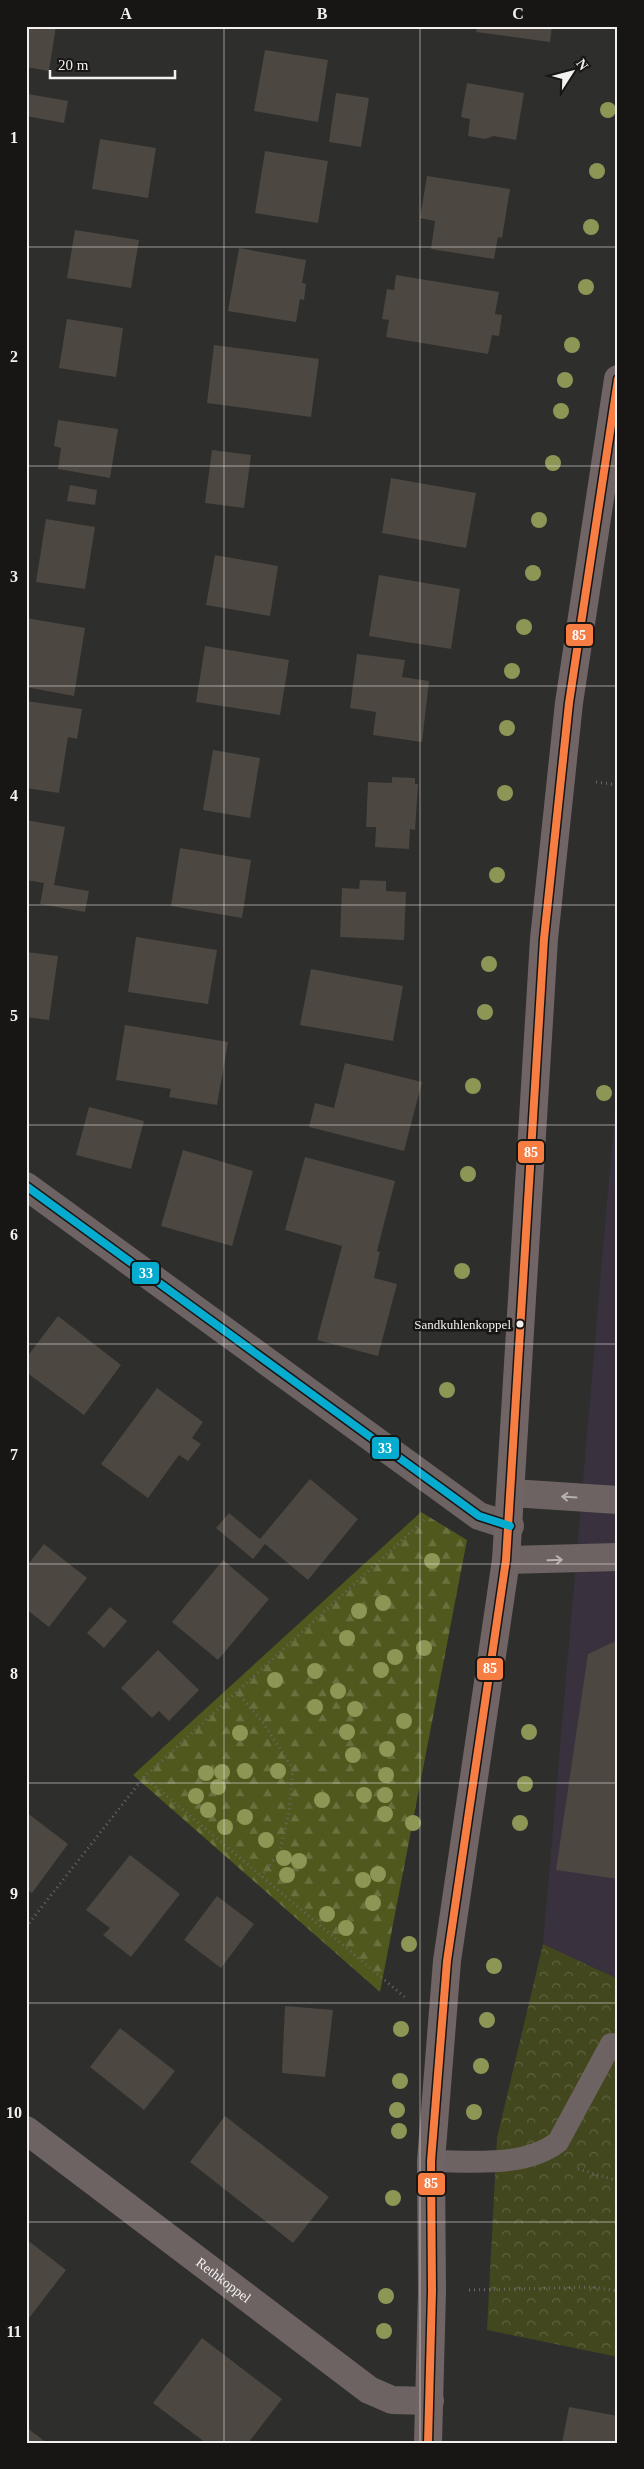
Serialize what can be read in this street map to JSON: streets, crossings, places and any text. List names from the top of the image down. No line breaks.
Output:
{"streets":{"street":["Rethkoppel"]},"places":["Sandkuhlenkoppel"],"lines":["transit line 85","transit line 33"],"scale_bar":"20 m","north":"top right","grid":{"columns":["A","B","C"],"rows":["1","2","3","4","5","6","7","8","9","10","11"]}}
